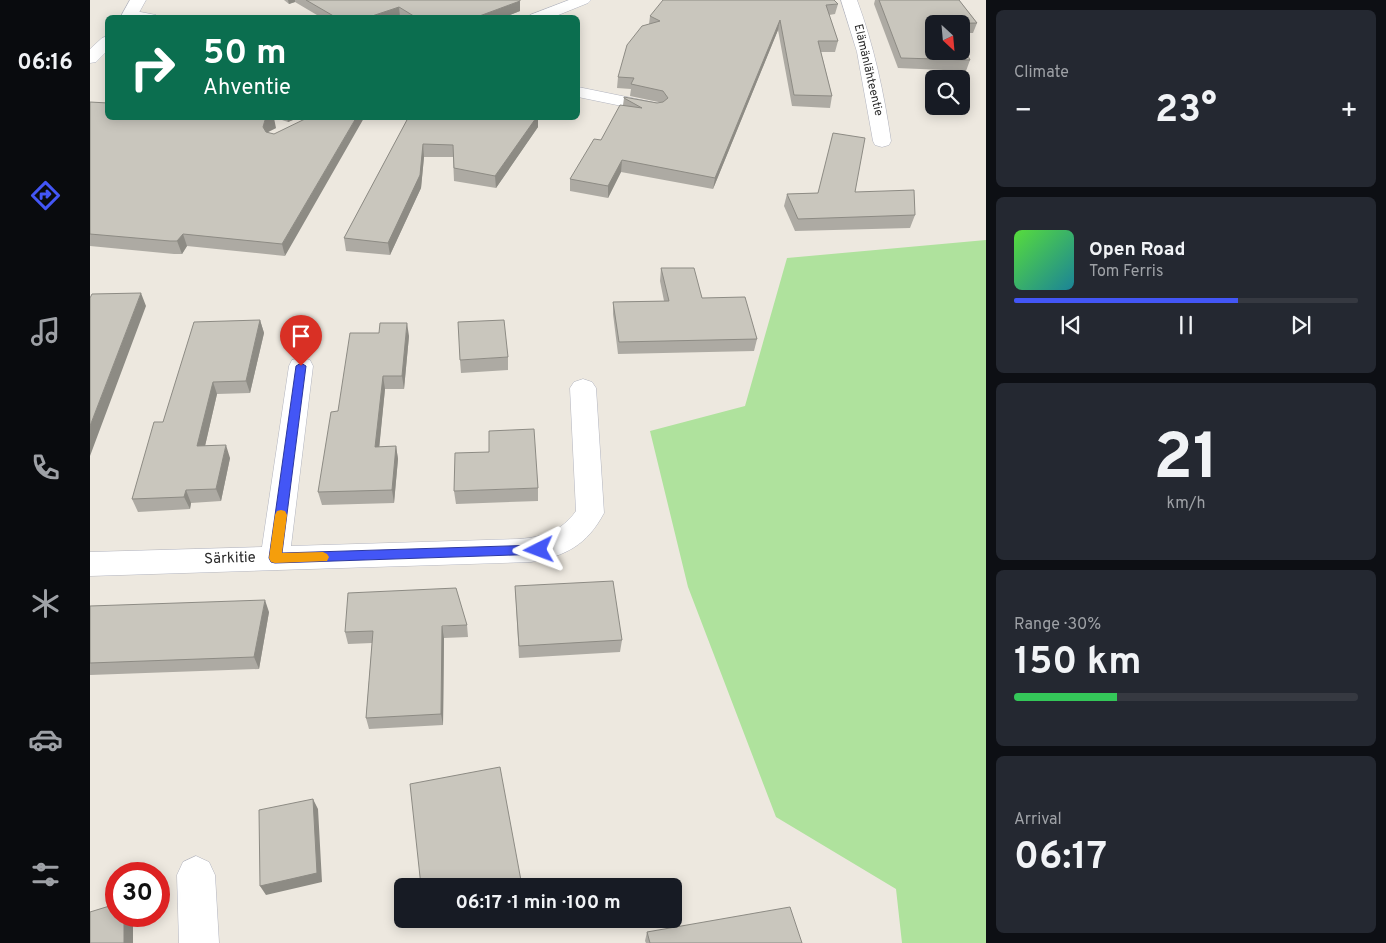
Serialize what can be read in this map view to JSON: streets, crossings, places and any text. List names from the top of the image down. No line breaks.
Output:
{"streets":{"street":["Elämänlähteentie","Särkitie"]},"north":"bottom right","page":{"tabs":"06:16","tile":["Climate",["21","km/h"],["Range · 30%","150 km"],["Arrival","06:17"]],"turn":["50 m","Ahventie"],"heat":["−","23°","+"],"song":["Open Road","Tom Ferris"],"limit":"30","trip":"06:17 · 1 min · 100 m"}}
